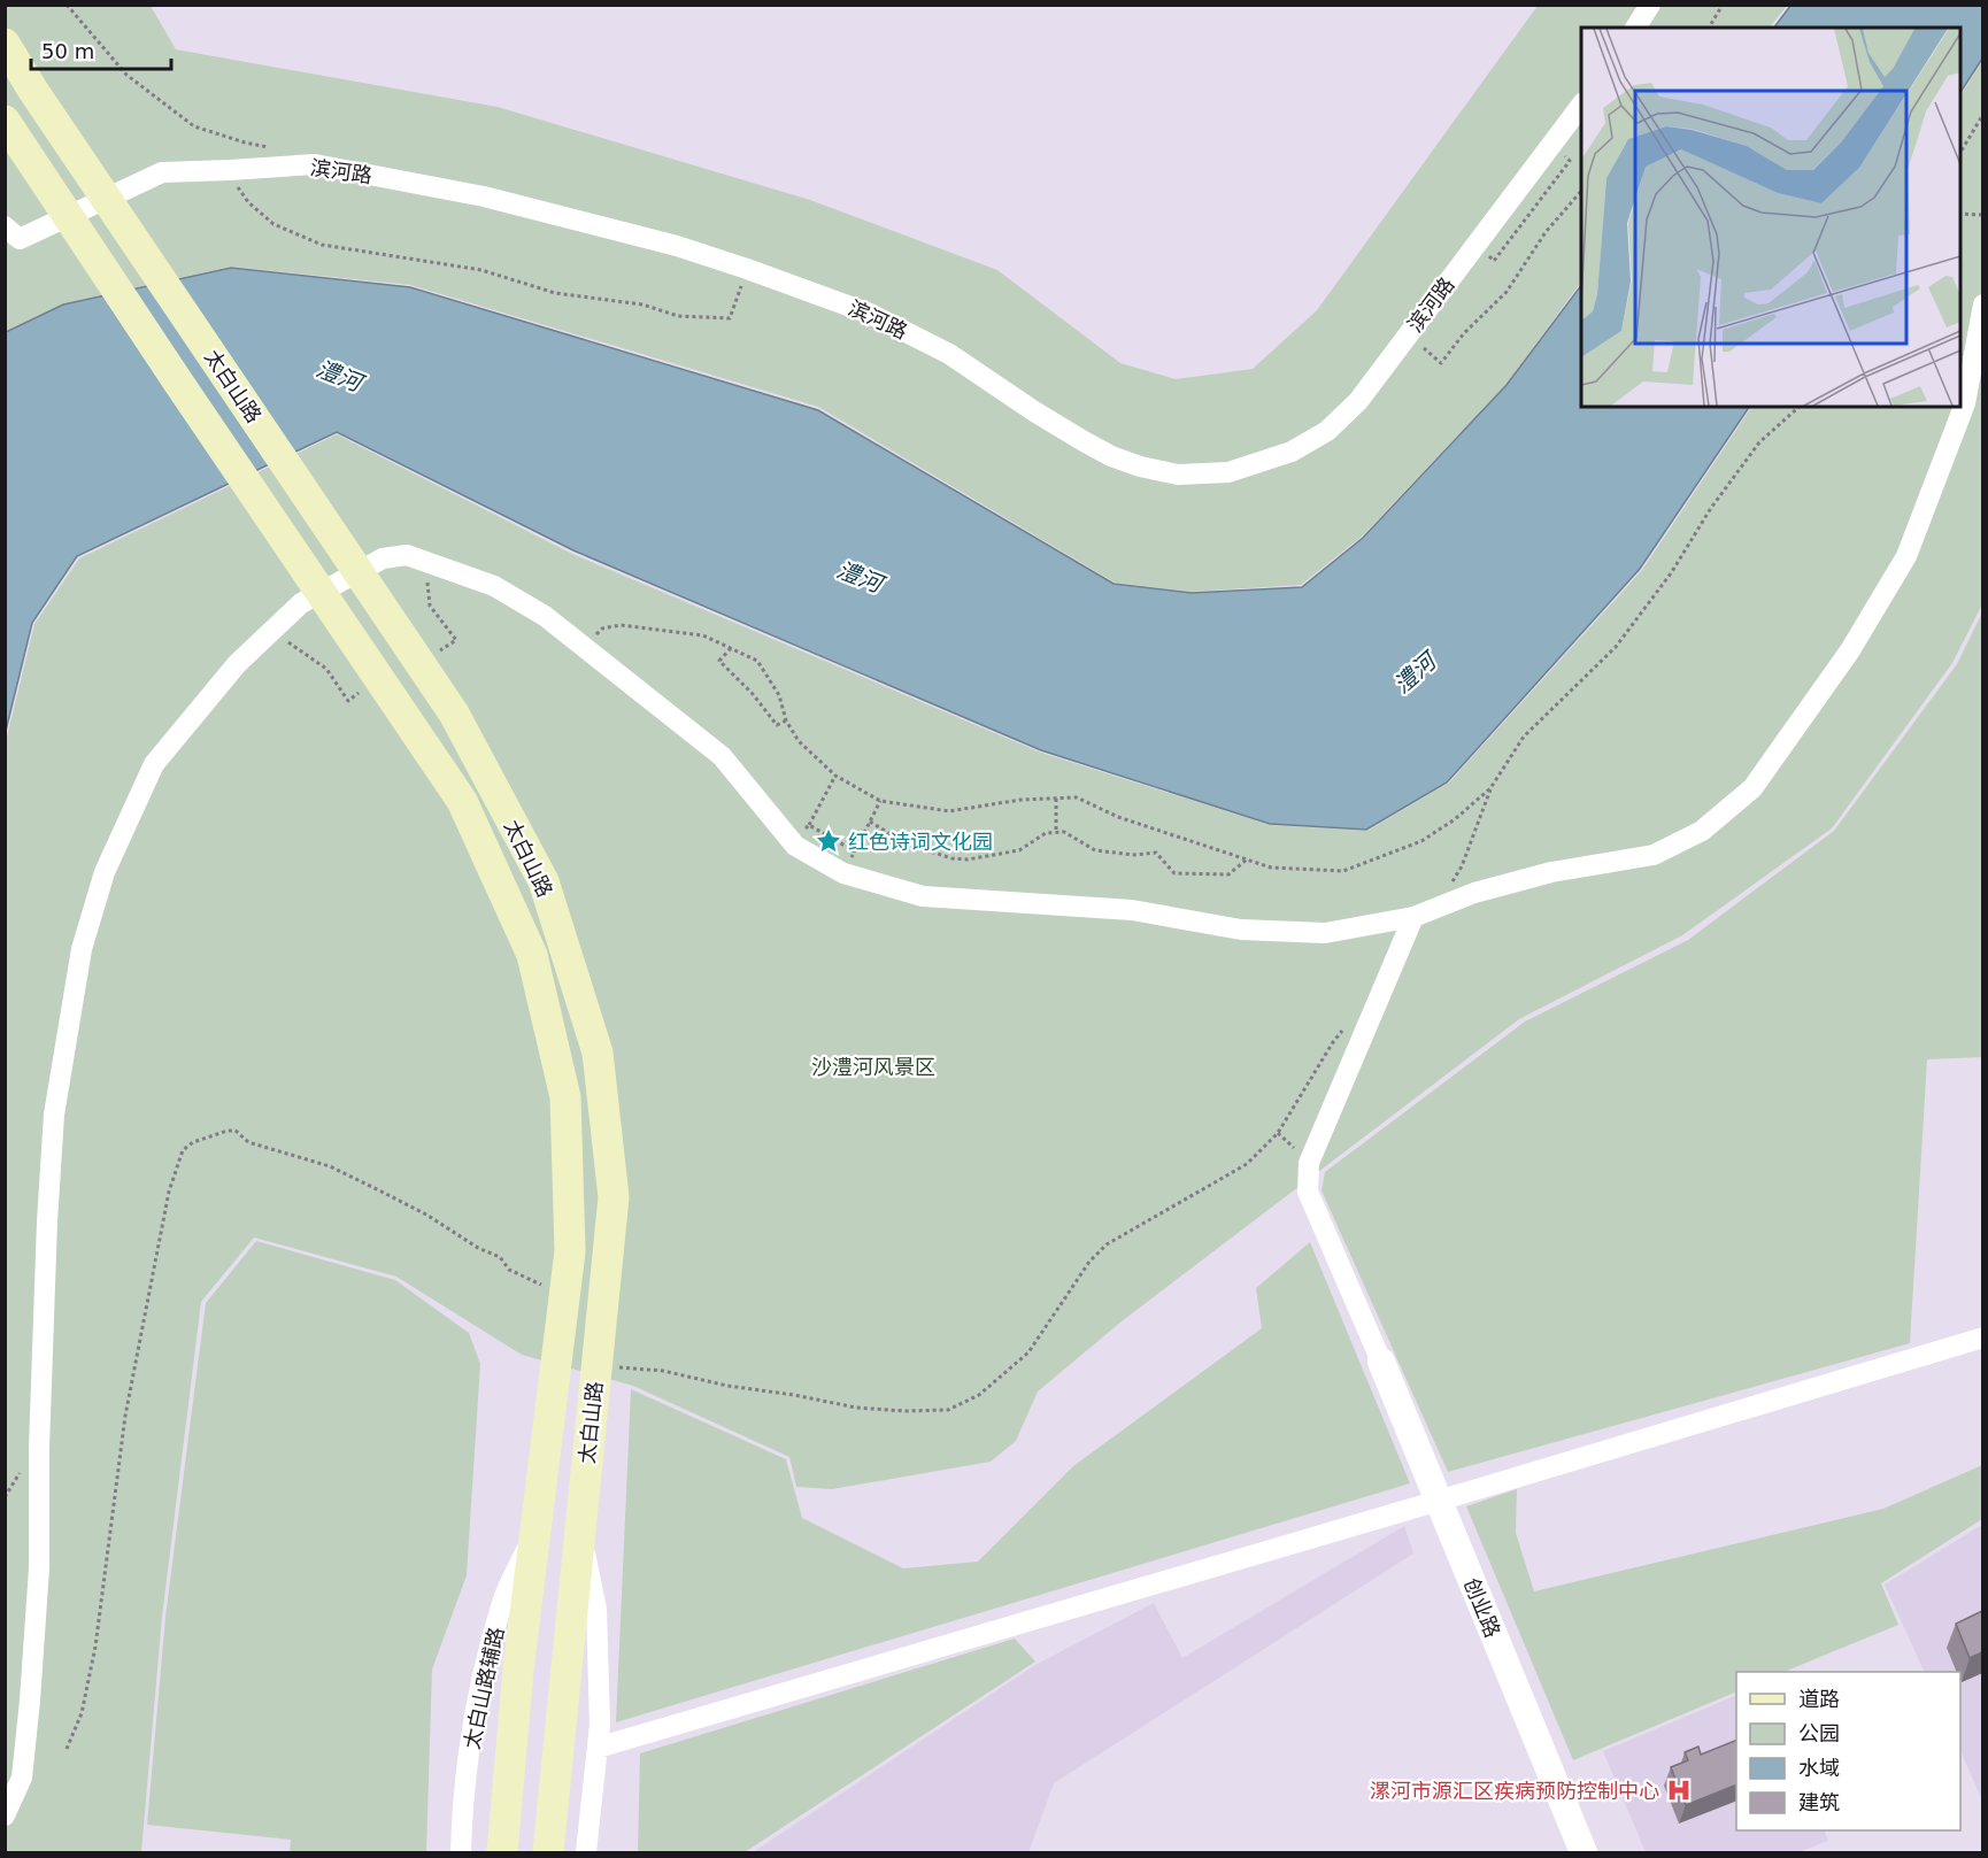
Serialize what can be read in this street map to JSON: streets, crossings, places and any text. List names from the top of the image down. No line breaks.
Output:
{"streets":{"main road":["太白山路"],"street":["滨河路","创业路","太白山路辅路"]},"crossings":[["太白山路","太白山路辅路"]],"water":["澧河"],"parks":["沙澧河风景区"],"places":{"place":["红色诗词文化园"],"hospital":["漯河市源汇区疾病预防控制中心"]},"legend":["道路","公园","水域","建筑"],"scale_bar":"50 m"}
